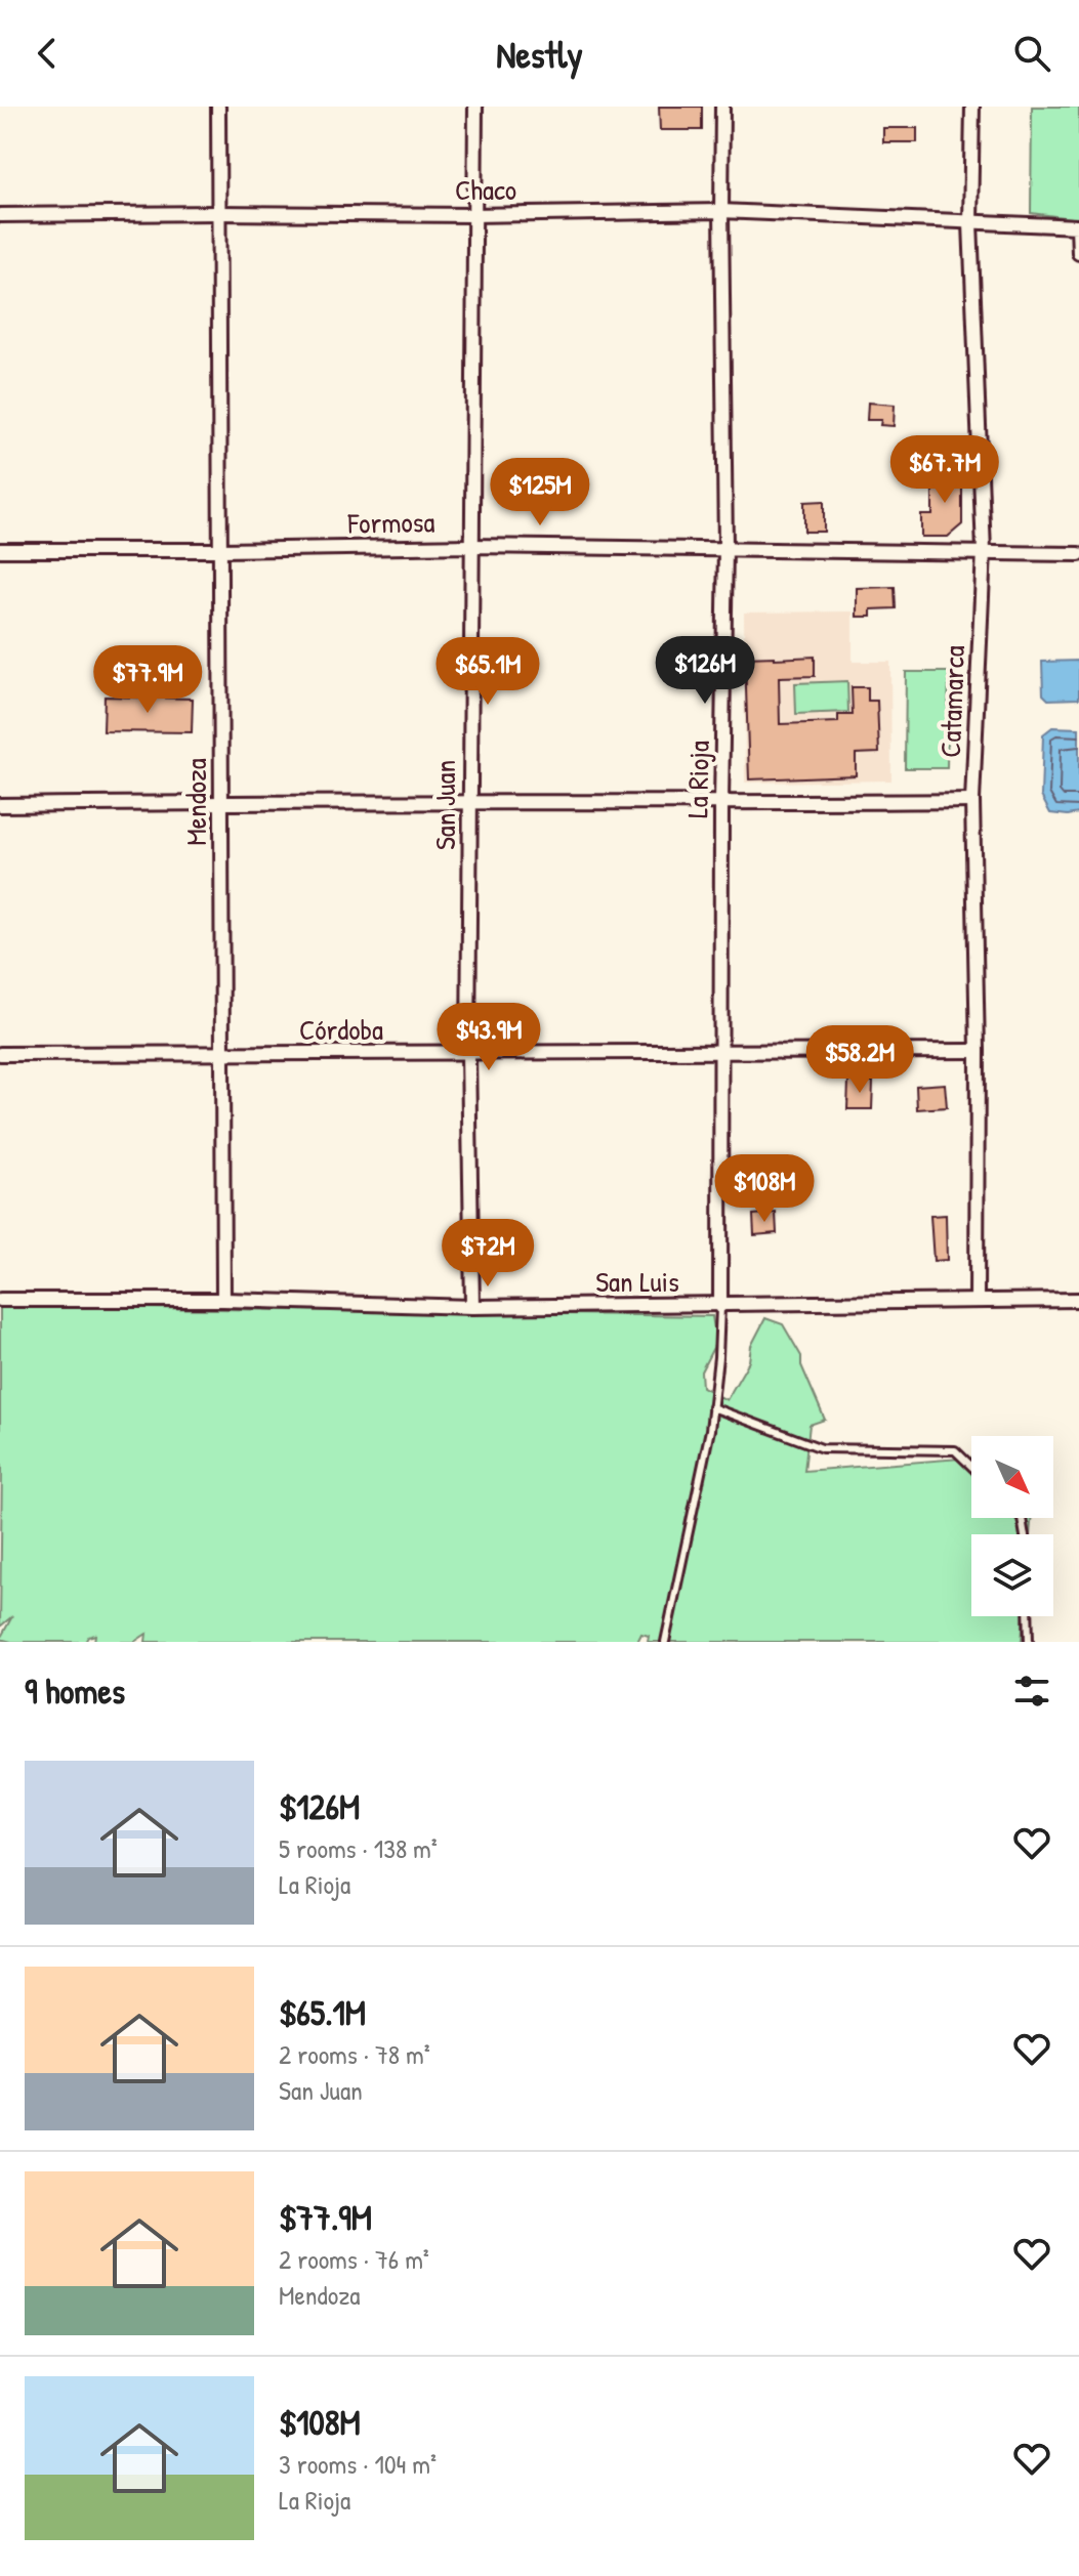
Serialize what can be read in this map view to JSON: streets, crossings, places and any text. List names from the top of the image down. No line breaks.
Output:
{"streets":{"street":["Chaco","Formosa","Catamarca","La Rioja","Mendoza","San Juan","Córdoba","San Luis"]},"crossings":[["Chaco","Catamarca"],["Chaco","La Rioja"],["Chaco","Mendoza"],["Chaco","San Juan"],["Formosa","Catamarca"],["Formosa","La Rioja"],["Formosa","Mendoza"],["Formosa","San Juan"],["Catamarca","Córdoba"],["Catamarca","San Luis"],["La Rioja","Córdoba"],["La Rioja","San Luis"],["Mendoza","Córdoba"],["Mendoza","San Luis"],["San Juan","Córdoba"],["San Juan","San Luis"]],"north":"bottom right","page":{"header":"Nestly","price":["$67.7M","$125M","$126M","$65.1M","$77.9M","$43.9M","$58.2M","$108M","$72M"],"heading":"9 homes","list":[{"name":"$126M","note":"5 rooms · 138 m² · La Rioja"},{"name":"$65.1M","note":"2 rooms · 78 m² · San Juan"},{"name":"$77.9M","note":"2 rooms · 76 m² · Mendoza"},{"name":"$108M","note":"3 rooms · 104 m² · La Rioja"}]}}
